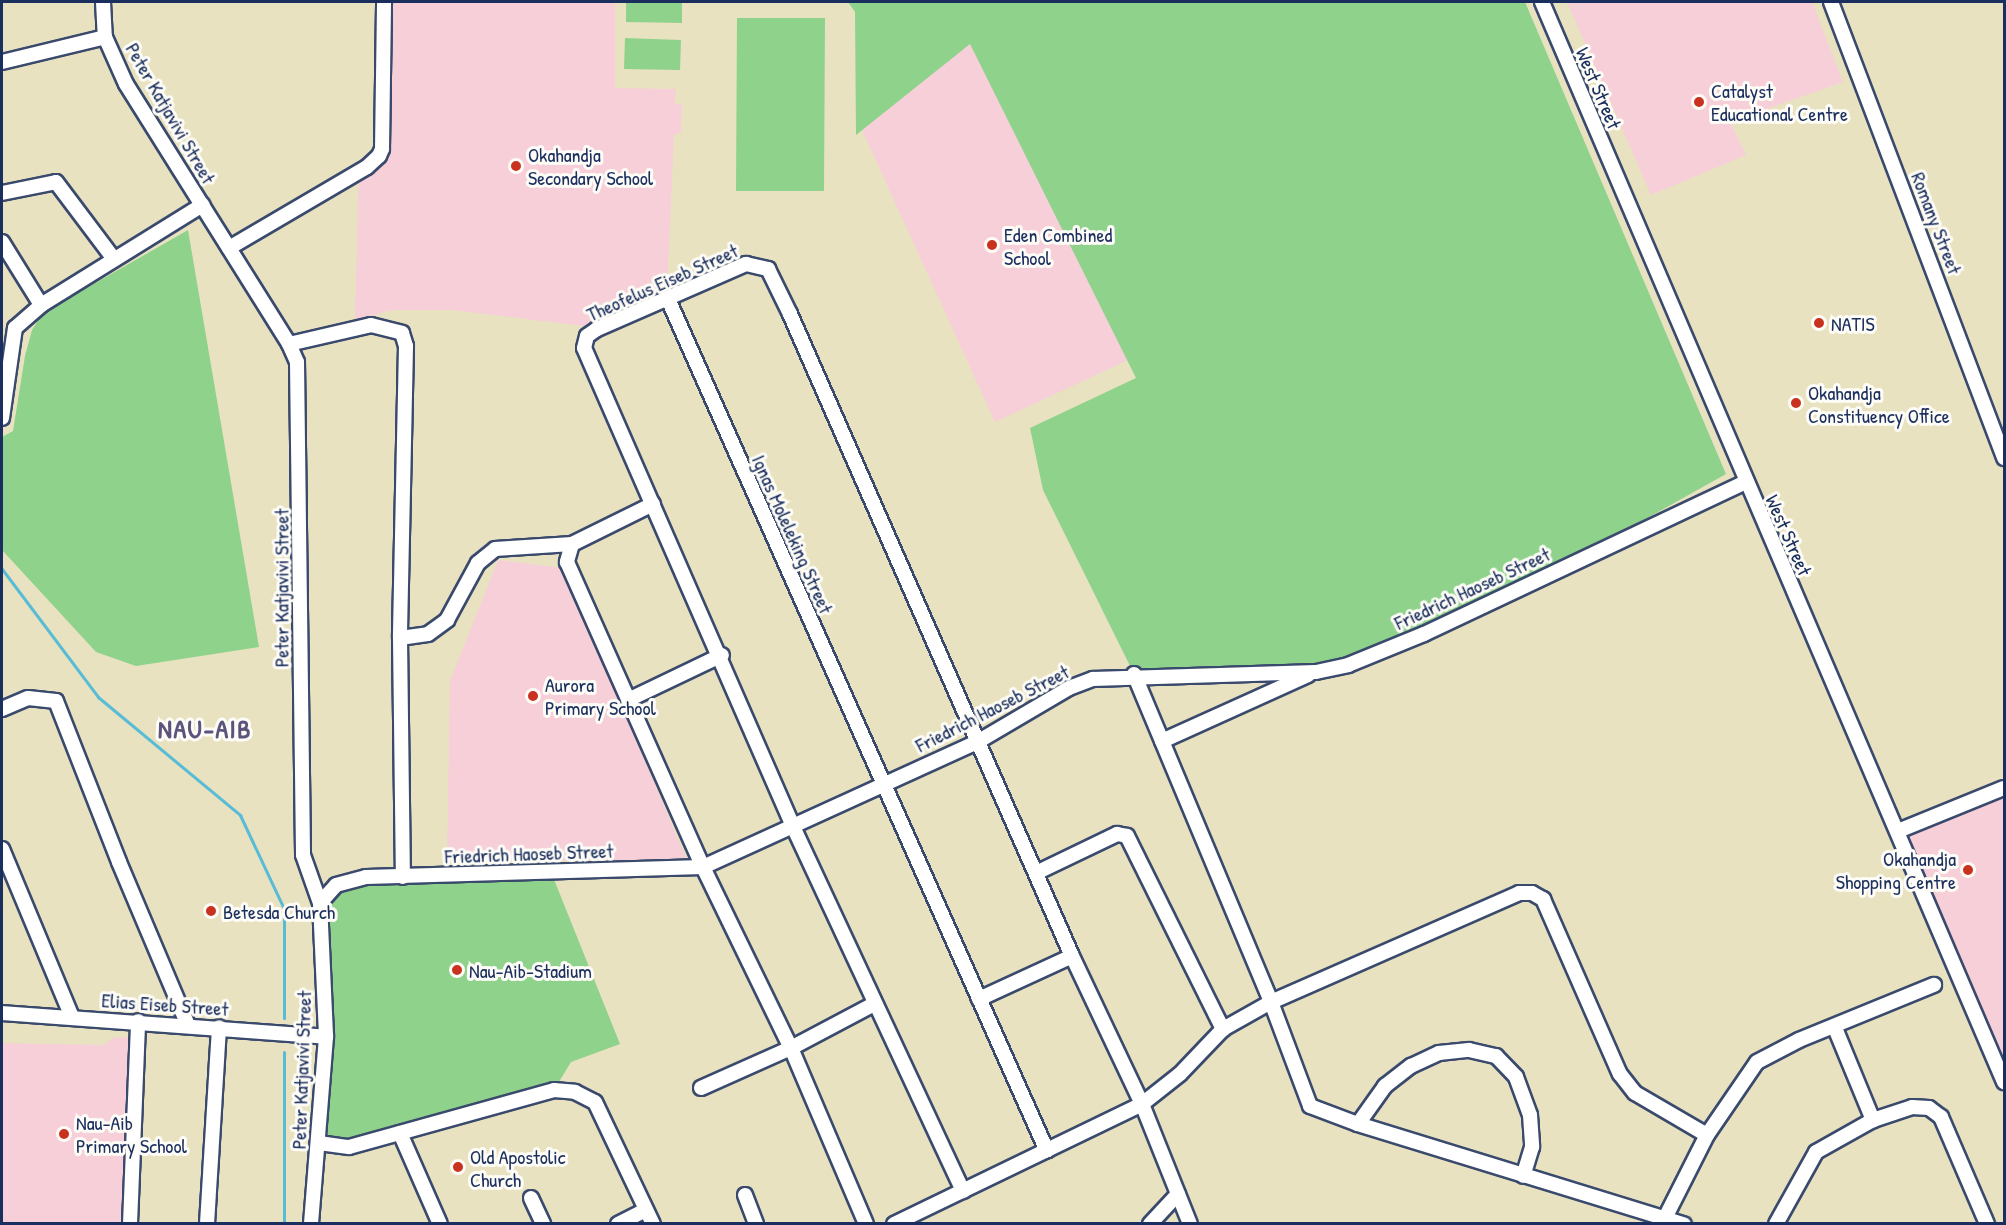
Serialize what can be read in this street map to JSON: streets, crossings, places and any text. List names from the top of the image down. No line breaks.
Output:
{"streets":{"street":["West Street","Peter Katjavivi Street","Romany Street","Theofelus Eiseb Street","Ignas Moleleking Street","Friedrich Haoseb Street","Elias Eiseb Street"]},"crossings":[["West Street","Friedrich Haoseb Street"],["Peter Katjavivi Street","Friedrich Haoseb Street"],["Peter Katjavivi Street","Elias Eiseb Street"],["Theofelus Eiseb Street","Ignas Moleleking Street"],["Theofelus Eiseb Street","Friedrich Haoseb Street"],["Ignas Moleleking Street","Friedrich Haoseb Street"]],"districts":["NAU-AIB"],"places":["Catalyst Educational Centre","Okahandja Secondary School","Eden Combined School","NATIS","Okahandja Constituency Office","Aurora Primary School","Okahandja Shopping Centre","Betesda Church","Nau-Aib-Stadium","Nau-Aib Primary School","Old Apostolic Church"]}
